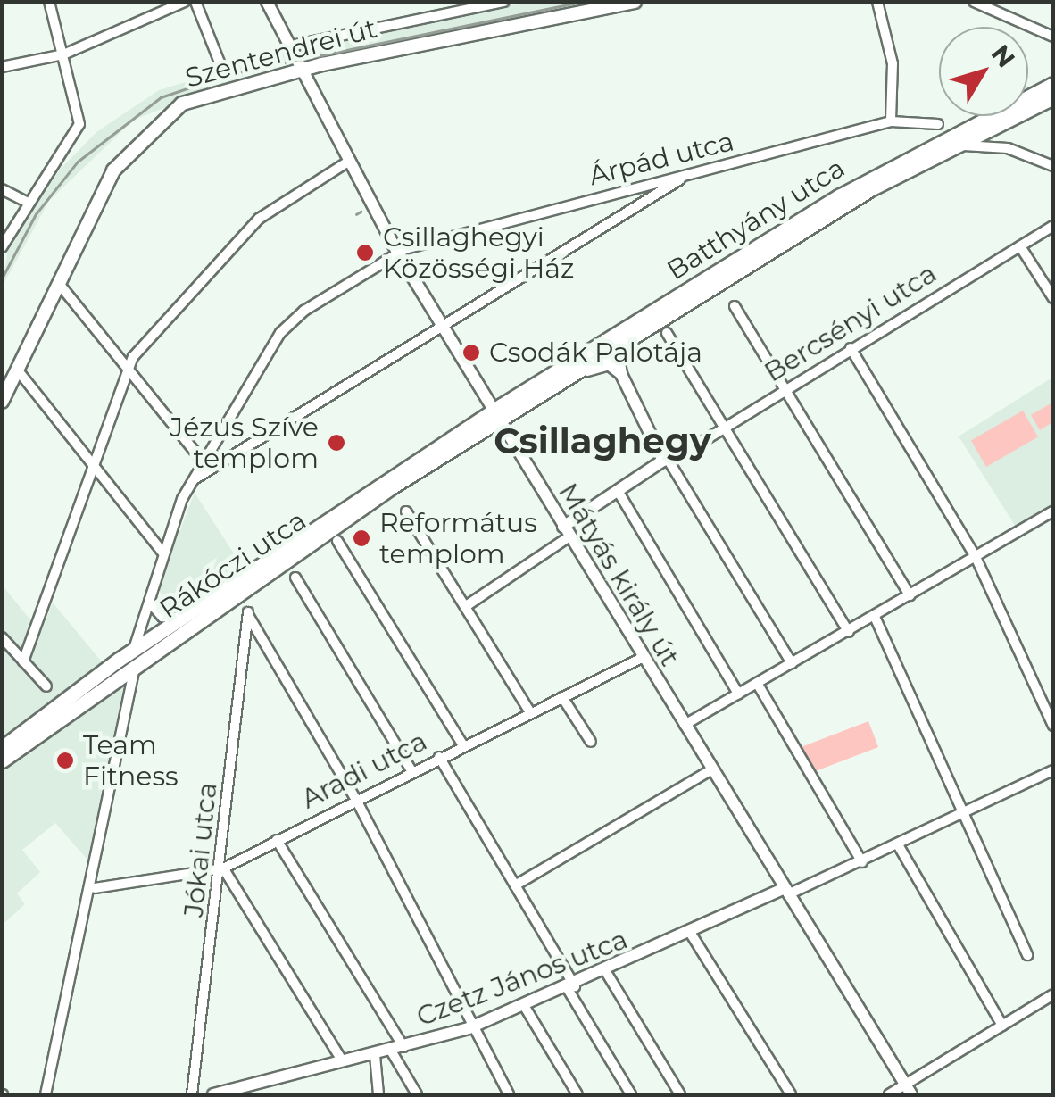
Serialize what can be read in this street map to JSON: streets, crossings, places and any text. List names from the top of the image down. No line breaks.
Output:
{"streets":{"main road":["Szentendrei út","Batthyány utca","Rákóczi utca"],"street":["Árpád utca","Bercsényi utca","Mátyás király út","Aradi utca","Jókai utca","Czetz János utca"]},"crossings":[["Szentendrei út","Mátyás király út"],["Árpád utca","Rákóczi utca"],["Árpád utca","Mátyás király út"],["Árpád utca","Aradi utca"],["Batthyány utca","Rákóczi utca"],["Batthyány utca","Mátyás király út"],["Bercsényi utca","Mátyás király út"],["Rákóczi utca","Mátyás király út"],["Mátyás király út","Aradi utca"],["Mátyás király út","Czetz János utca"],["Aradi utca","Jókai utca"]],"districts":["Csillaghegy"],"places":["Csillaghegyi Közösségi Ház","Csodák Palotája","Jézus Szíve templom","Református templom","Team Fitness"],"north":"top right"}
